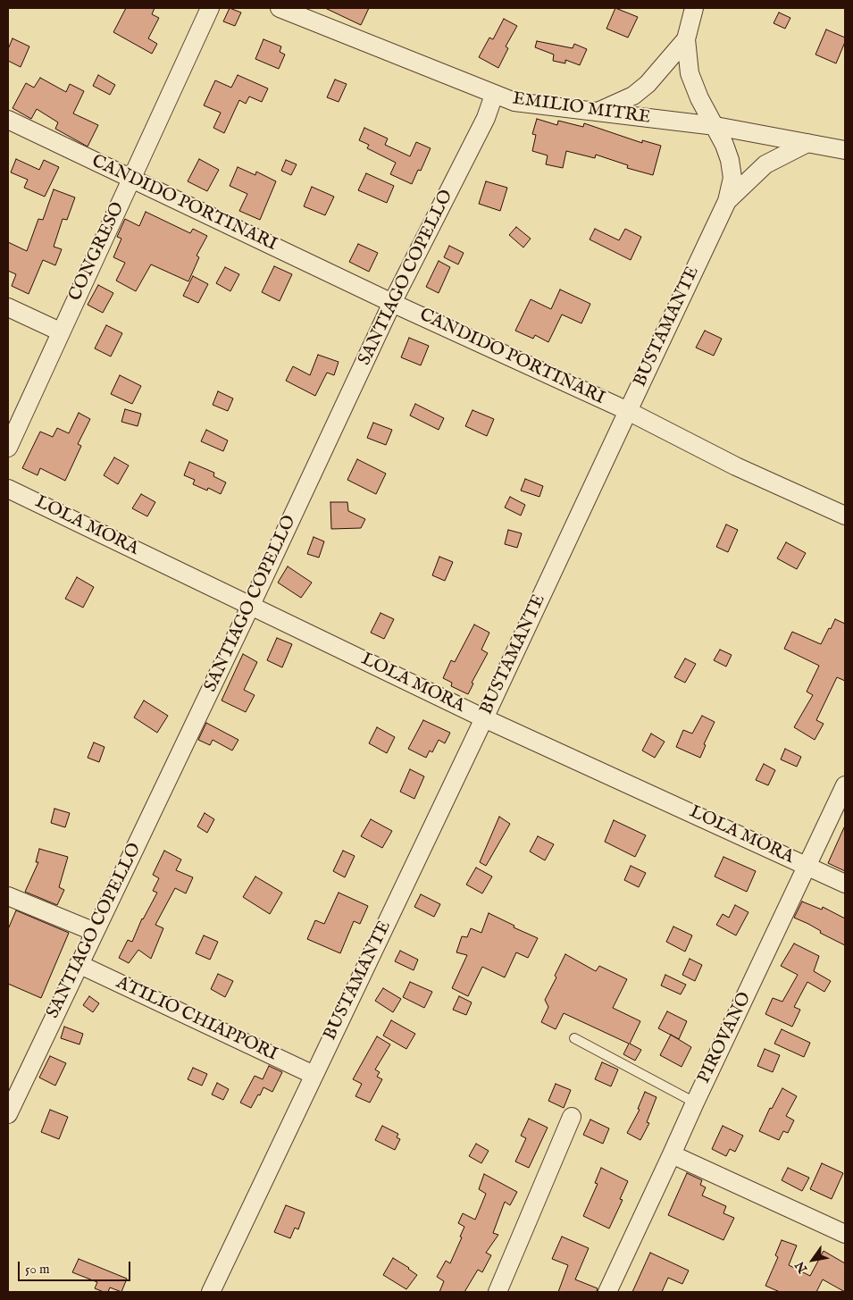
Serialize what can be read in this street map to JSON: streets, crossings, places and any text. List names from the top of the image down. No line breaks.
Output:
{"streets":{"street":["EMILIO MITRE","CANDIDO PORTINARI","CONGRESO","SANTIAGO COPELLO","BUSTAMANTE","LOLA MORA","ATILIO CHIAPPORI","PIROVANO"]},"crossings":[["EMILIO MITRE","SANTIAGO COPELLO"],["EMILIO MITRE","BUSTAMANTE"],["CANDIDO PORTINARI","CONGRESO"],["CANDIDO PORTINARI","SANTIAGO COPELLO"],["CANDIDO PORTINARI","BUSTAMANTE"],["SANTIAGO COPELLO","LOLA MORA"],["SANTIAGO COPELLO","ATILIO CHIAPPORI"],["BUSTAMANTE","LOLA MORA"],["BUSTAMANTE","ATILIO CHIAPPORI"],["LOLA MORA","PIROVANO"]],"scale_bar":"50 m","north":"bottom left"}
